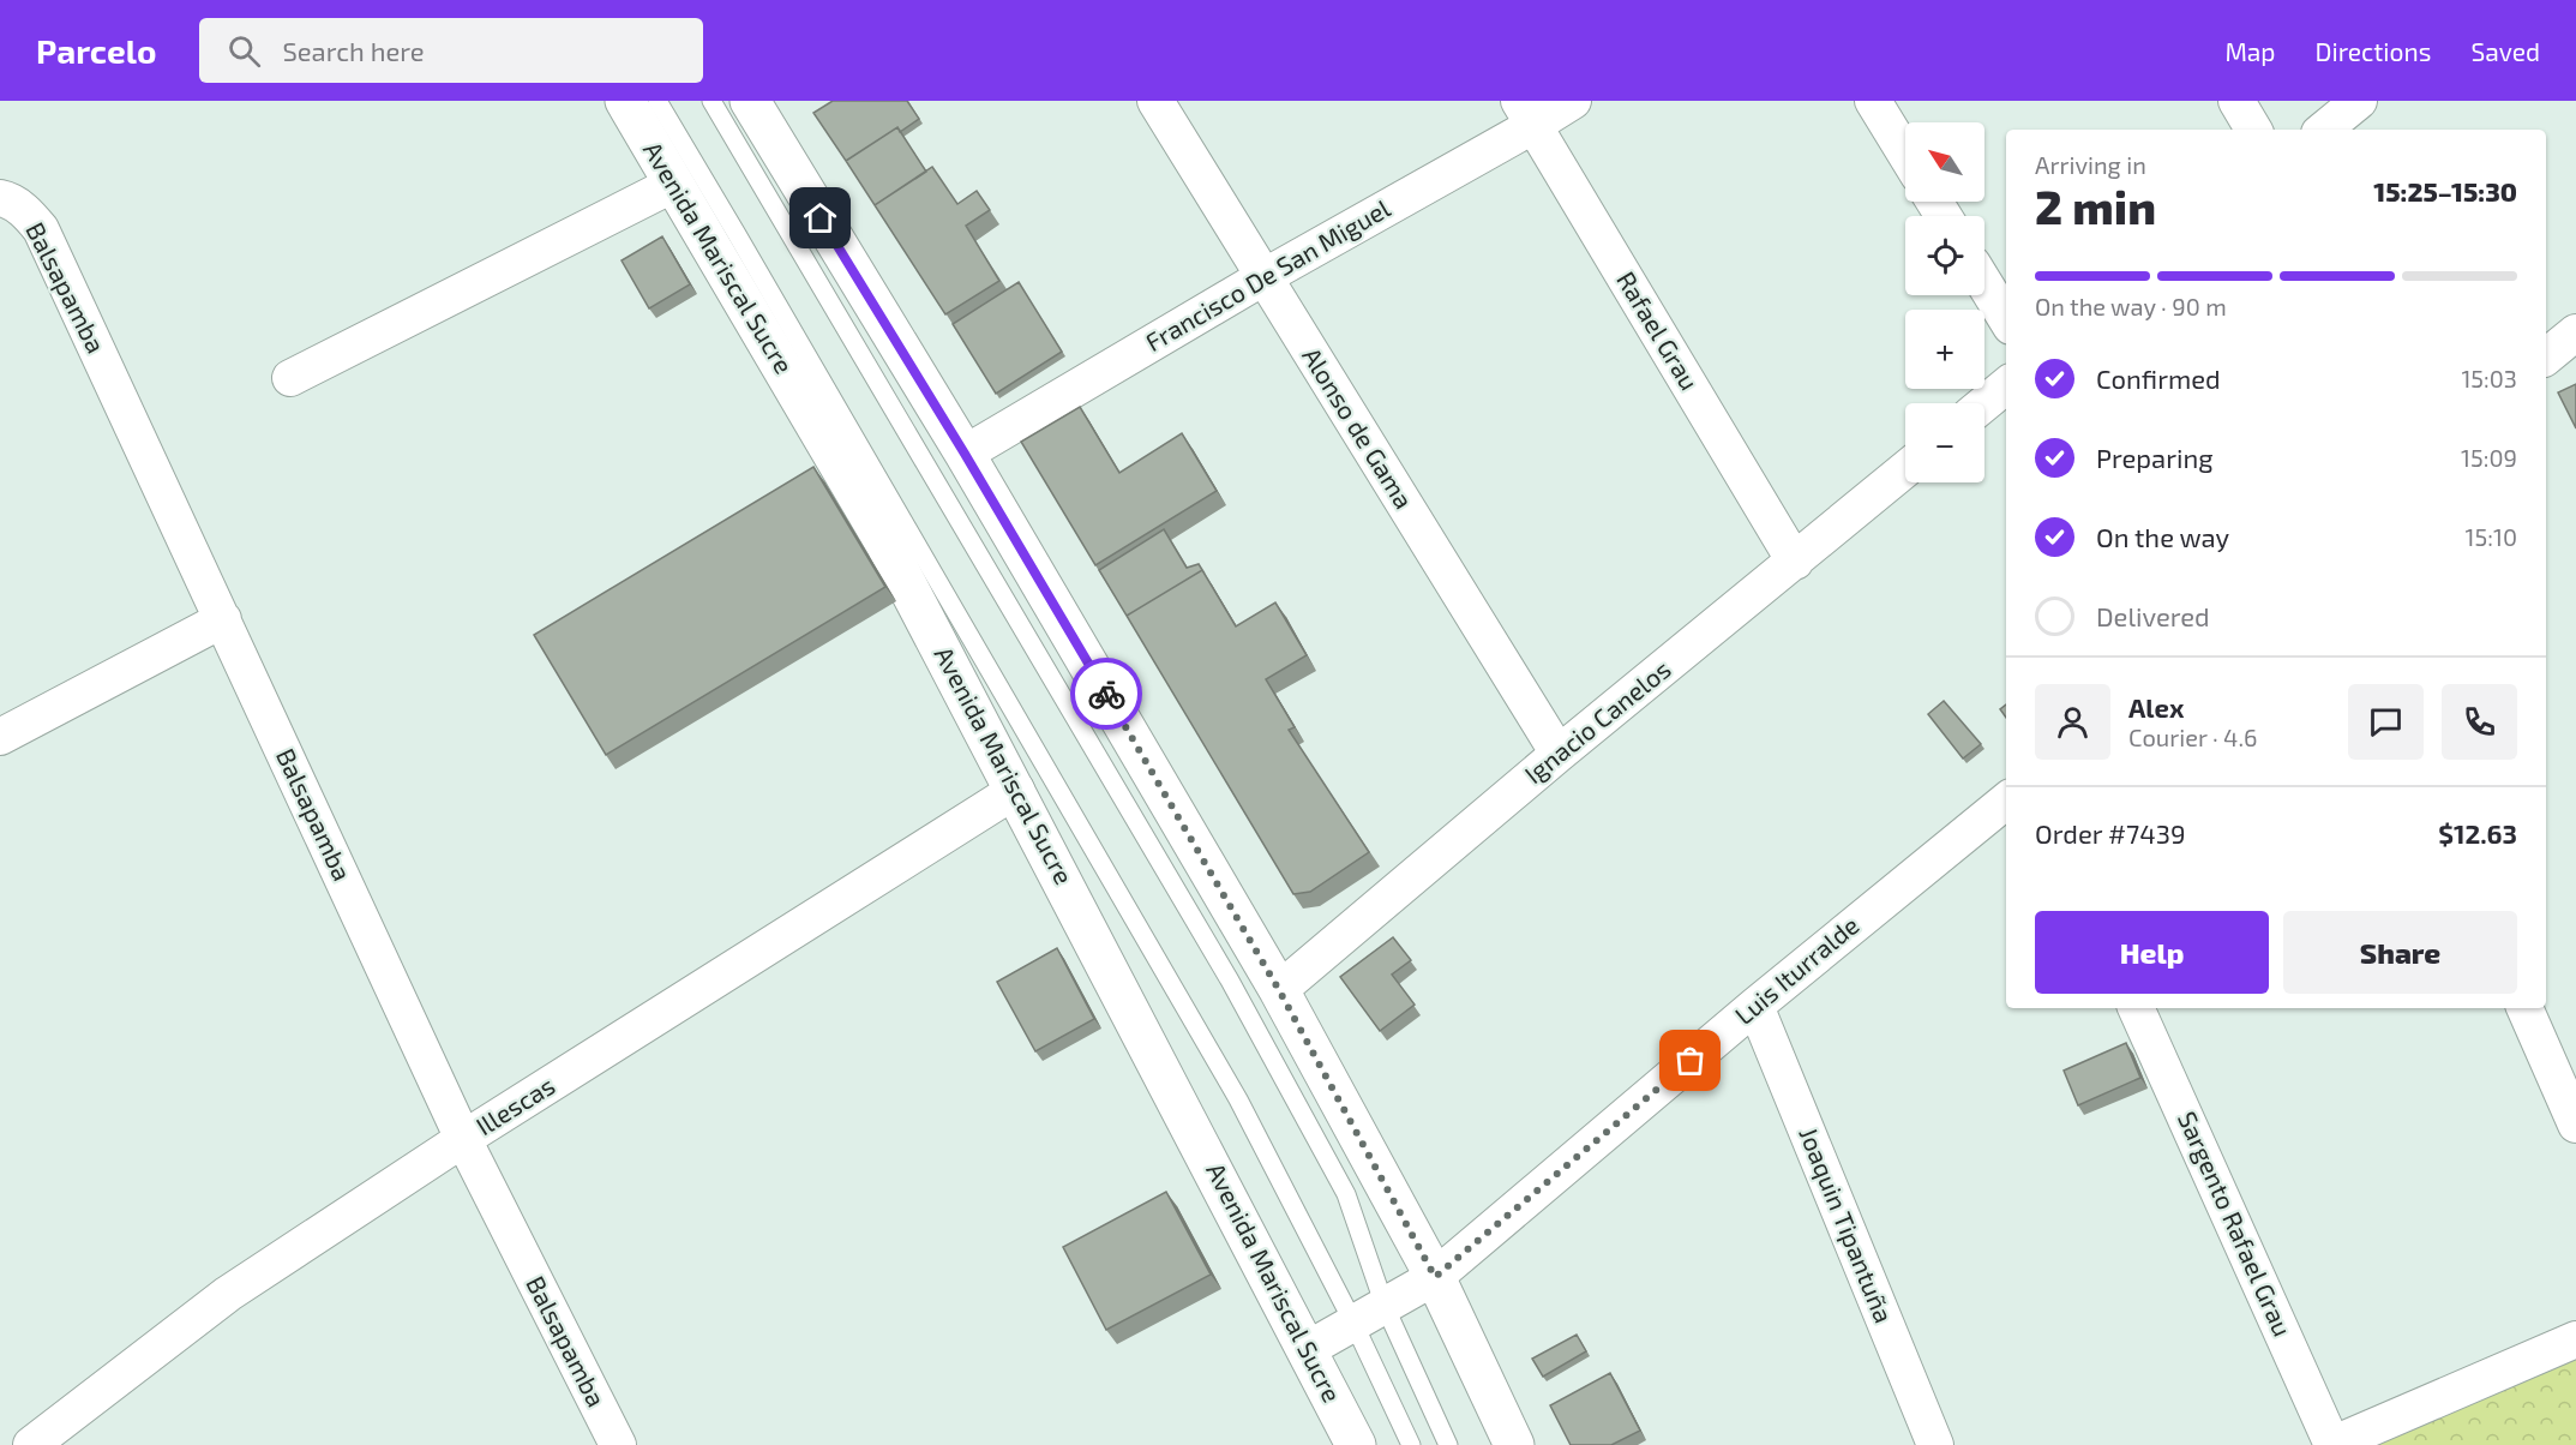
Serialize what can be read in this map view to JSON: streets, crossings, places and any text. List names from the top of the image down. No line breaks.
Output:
{"streets":{"main road":["Avenida Mariscal Sucre"],"street":["Francisco De San Miguel","Balsapamba","Rafael Grau","Alonso de Gama","Ignacio Canelos","Luis Iturralde","Illescas","Sargento Rafael Grau","Joaquin Tipantuña"]},"crossings":[["Avenida Mariscal Sucre","Luis Iturralde"],["Avenida Mariscal Sucre","Illescas"],["Francisco De San Miguel","Rafael Grau"],["Francisco De San Miguel","Alonso de Gama"],["Balsapamba","Illescas"],["Rafael Grau","Ignacio Canelos"],["Alonso de Gama","Ignacio Canelos"],["Luis Iturralde","Joaquin Tipantuña"]],"north":"top left","page":{"header":"Parcelo","search":"Search here","nav":["Map","Directions","Saved"],"map_buttons":["+","−"],"heading":["2 min","Arriving in","15:25–15:30"],"panel":["Alex","Courier · 4.6","Order #7439","$12.63"],"bar":"On the way · 90 m","list":[["Confirmed","15:03"],["Preparing","15:09"],["On the way","15:10"],"Delivered"],"buttons":["Help","Share"]}}
